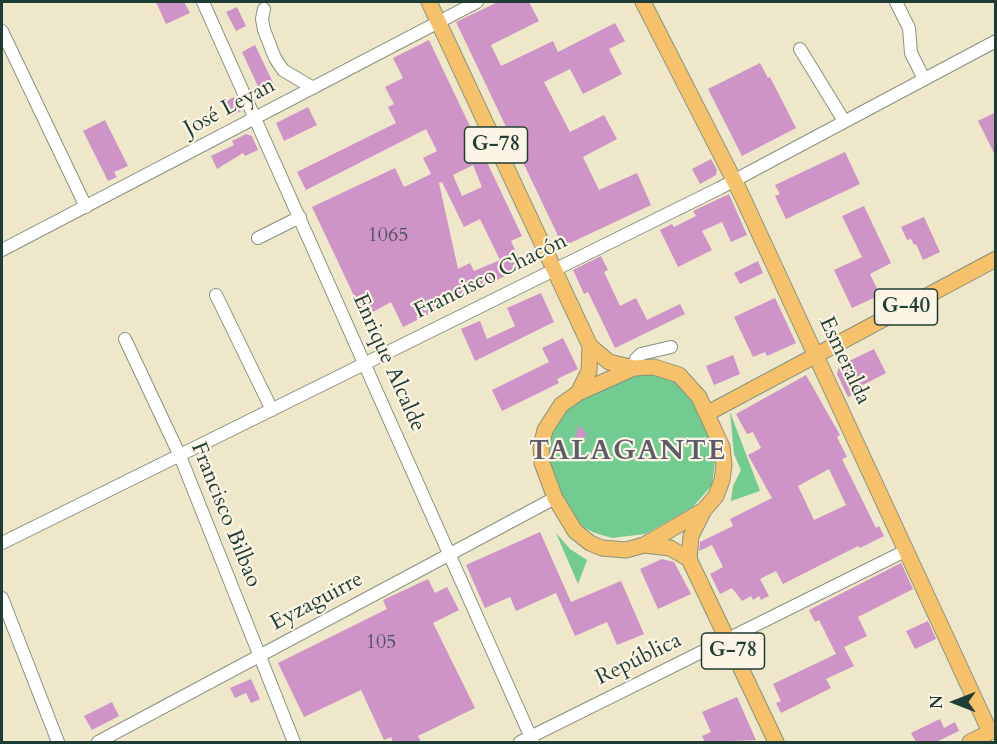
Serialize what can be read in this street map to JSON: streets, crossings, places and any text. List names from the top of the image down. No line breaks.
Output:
{"streets":{"main road":["G-78","G-40","Esmeralda"],"street":["José Leyan","Francisco Chacón","Enrique Alcalde","Francisco Bilbao","Eyzaguirre","República"]},"crossings":[["José Leyan","G-78"],["José Leyan","Enrique Alcalde"],["G-78","Francisco Chacón"],["G-78","G-40"],["G-78","Eyzaguirre"],["G-78","República"],["Francisco Chacón","Esmeralda"],["Francisco Chacón","Enrique Alcalde"],["Francisco Chacón","Francisco Bilbao"],["G-40","Esmeralda"],["G-40","Eyzaguirre"],["Esmeralda","República"],["Enrique Alcalde","Eyzaguirre"],["Enrique Alcalde","República"],["Francisco Bilbao","Eyzaguirre"]],"districts":["TALAGANTE"],"house_numbers":["1065","105"],"north":"left"}
